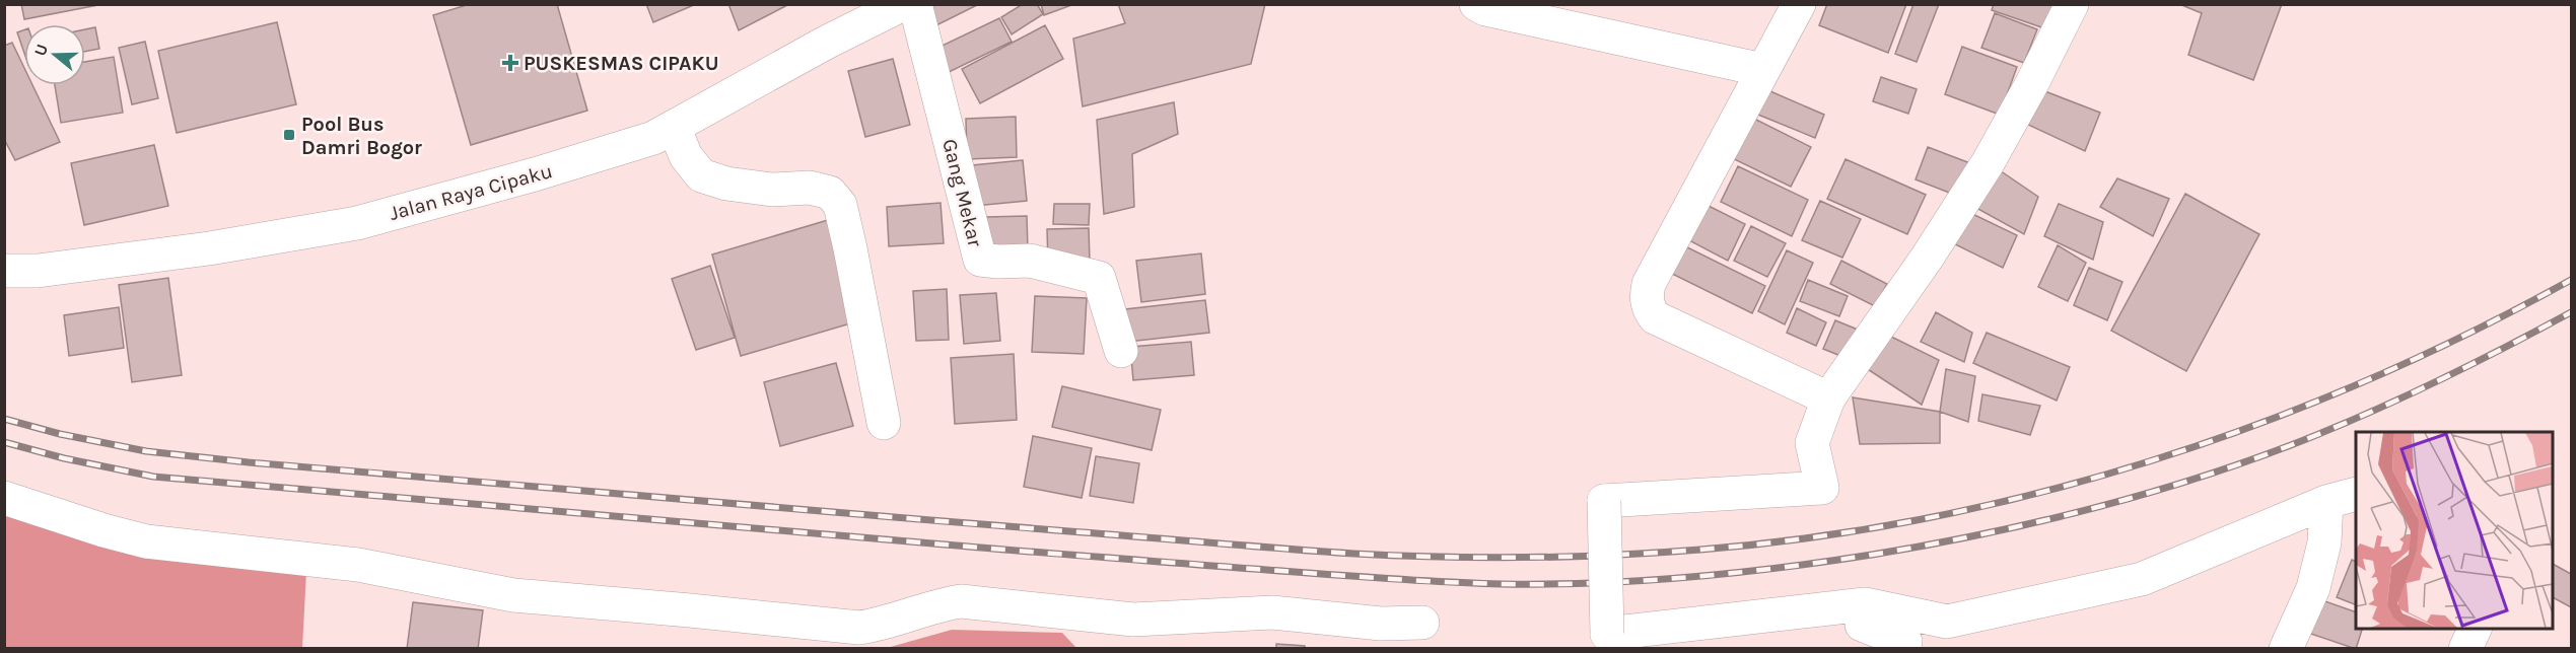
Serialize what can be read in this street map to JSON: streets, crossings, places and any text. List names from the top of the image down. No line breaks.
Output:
{"streets":{"street":["Jalan Raya Cipaku","Gang Mekar"]},"places":{"health":["PUSKESMAS CIPAKU"],"transit":["Pool Bus Damri Bogor"]},"north":"left"}
